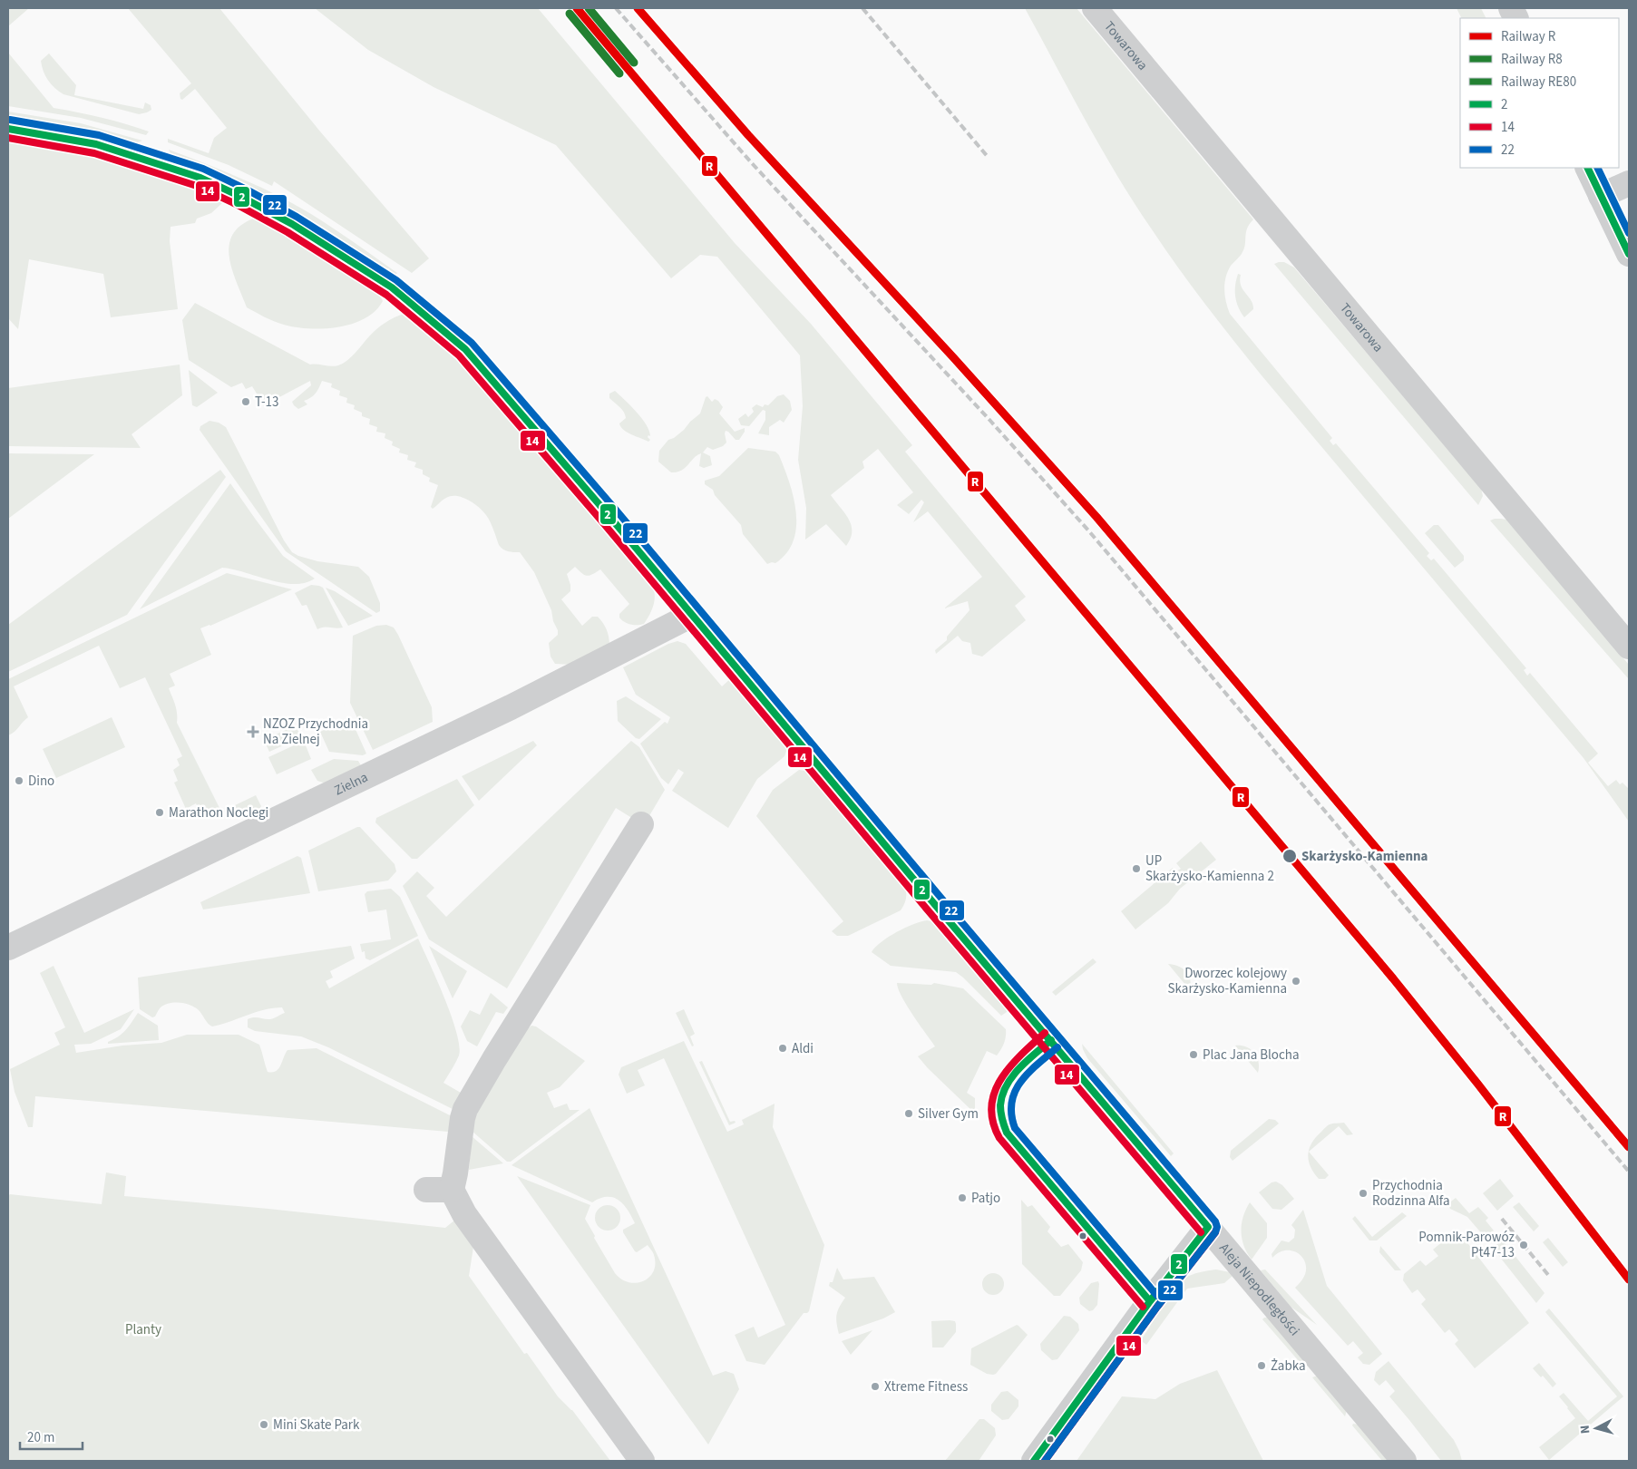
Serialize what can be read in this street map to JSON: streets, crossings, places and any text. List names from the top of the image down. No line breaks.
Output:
{"streets":{"street":["Towarowa","Zielna","Aleja Niepodległości"]},"crossings":[["Zielna","Aleja Niepodległości"]],"parks":["Planty"],"places":{"other":["T-13","Dino","Marathon Noclegi","Skarżysko-Kamienna","UP Skarżysko-Kamienna 2","Dworzec kolejowy Skarżysko-Kamienna","Aldi","Plac Jana Blocha","Silver Gym","Przychodnia Rodzinna Alfa","Patjo","Pomnik-Parowóz Pt47-13","Żabka","Xtreme Fitness","Mini Skate Park"],"health":["NZOZ Przychodnia Na Zielnej"]},"lines":["rail line R","rail line RE80","rail line R8","transit line 22","transit line 2","transit line 14"],"legend":["Railway R","Railway R8","Railway RE80","2","14","22"],"scale_bar":"20 m","north":"left"}
